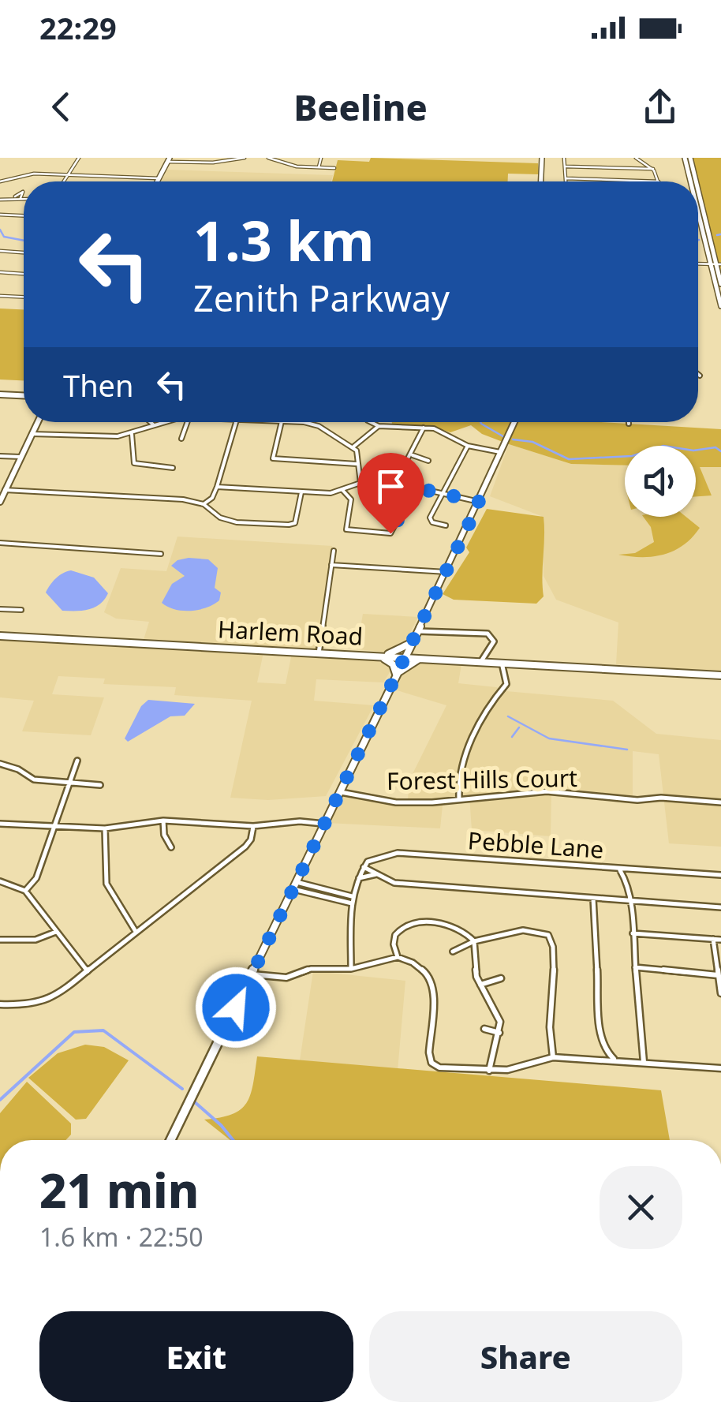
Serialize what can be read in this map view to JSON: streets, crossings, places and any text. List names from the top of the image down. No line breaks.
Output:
{"streets":{"main road":["Harlem Road"],"street":["Forest Hills Court","Pebble Lane"]},"page":{"status":"22:29","header":"Beeline","turn":["1.3 km","Zenith Parkway"],"then":"Then","heading":["21 min","1.6 km · 22:50"],"buttons":["Exit","Share"]}}
